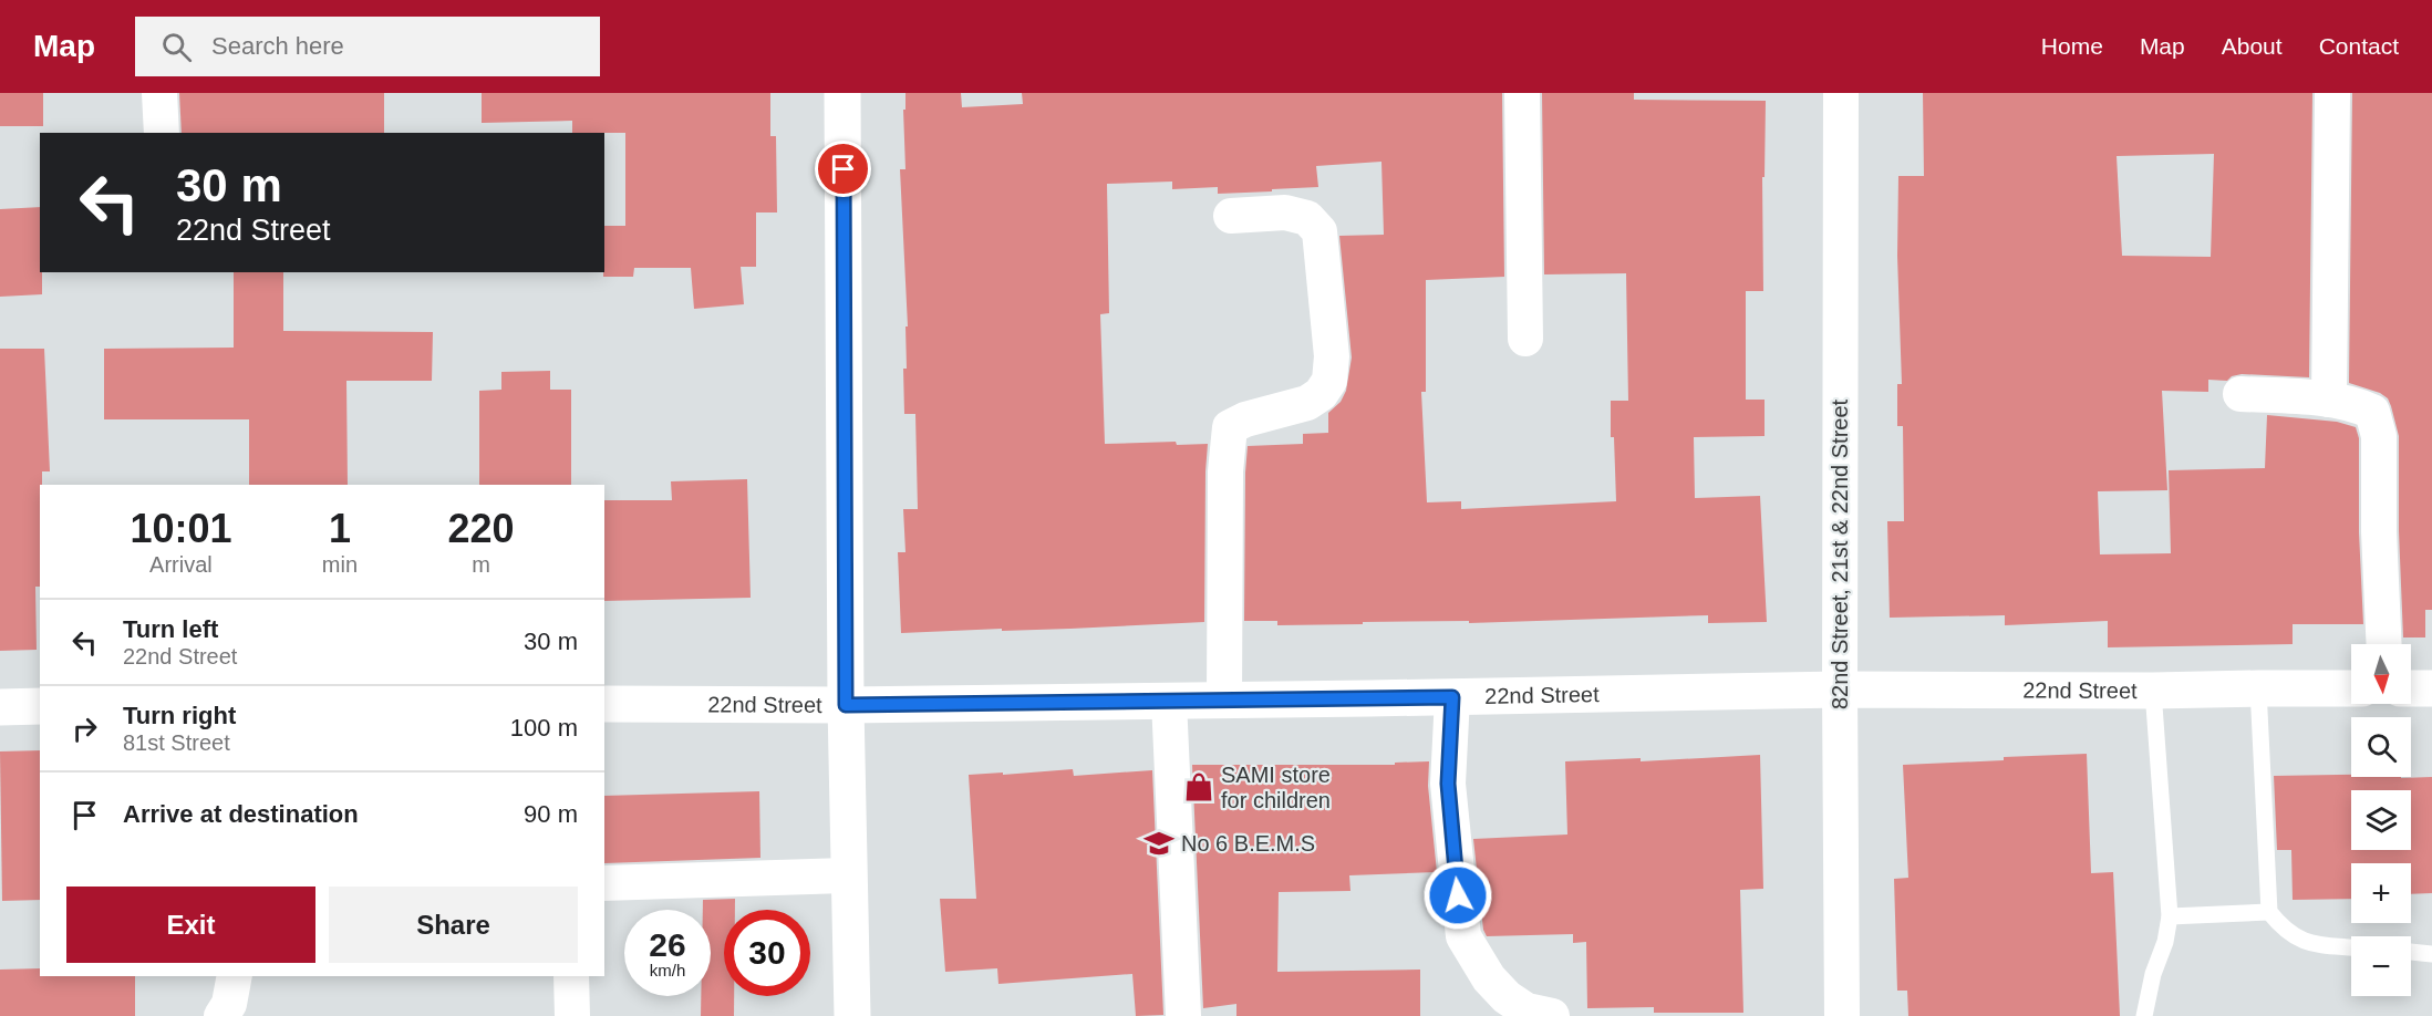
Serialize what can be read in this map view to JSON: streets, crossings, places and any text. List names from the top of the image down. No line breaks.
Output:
{"streets":{"main road":["22nd Street"],"street":["82nd Street, 21st & 22nd Street"]},"crossings":[["82nd Street, 21st & 22nd Street","22nd Street"]],"places":{"shop":["SAMI store for children"],"school or university":["No 6 B.E.M.S"]},"north":"bottom","page":{"header":"Map","search":"Search here","nav":["Home","Map","About","Contact"],"turn":["30 m","22nd Street"],"eta":["10:01","Arrival","1","min","220","m"],"list":[{"name":"Turn left","note":"22nd Street","value":"30 m"},{"name":"Turn right","note":"81st Street","value":"100 m"},{"name":"Arrive at destination","value":"90 m"}],"map_buttons":["+","−"],"buttons":["Exit","Share"],"speed":"26 km/h","limit":"30"}}
